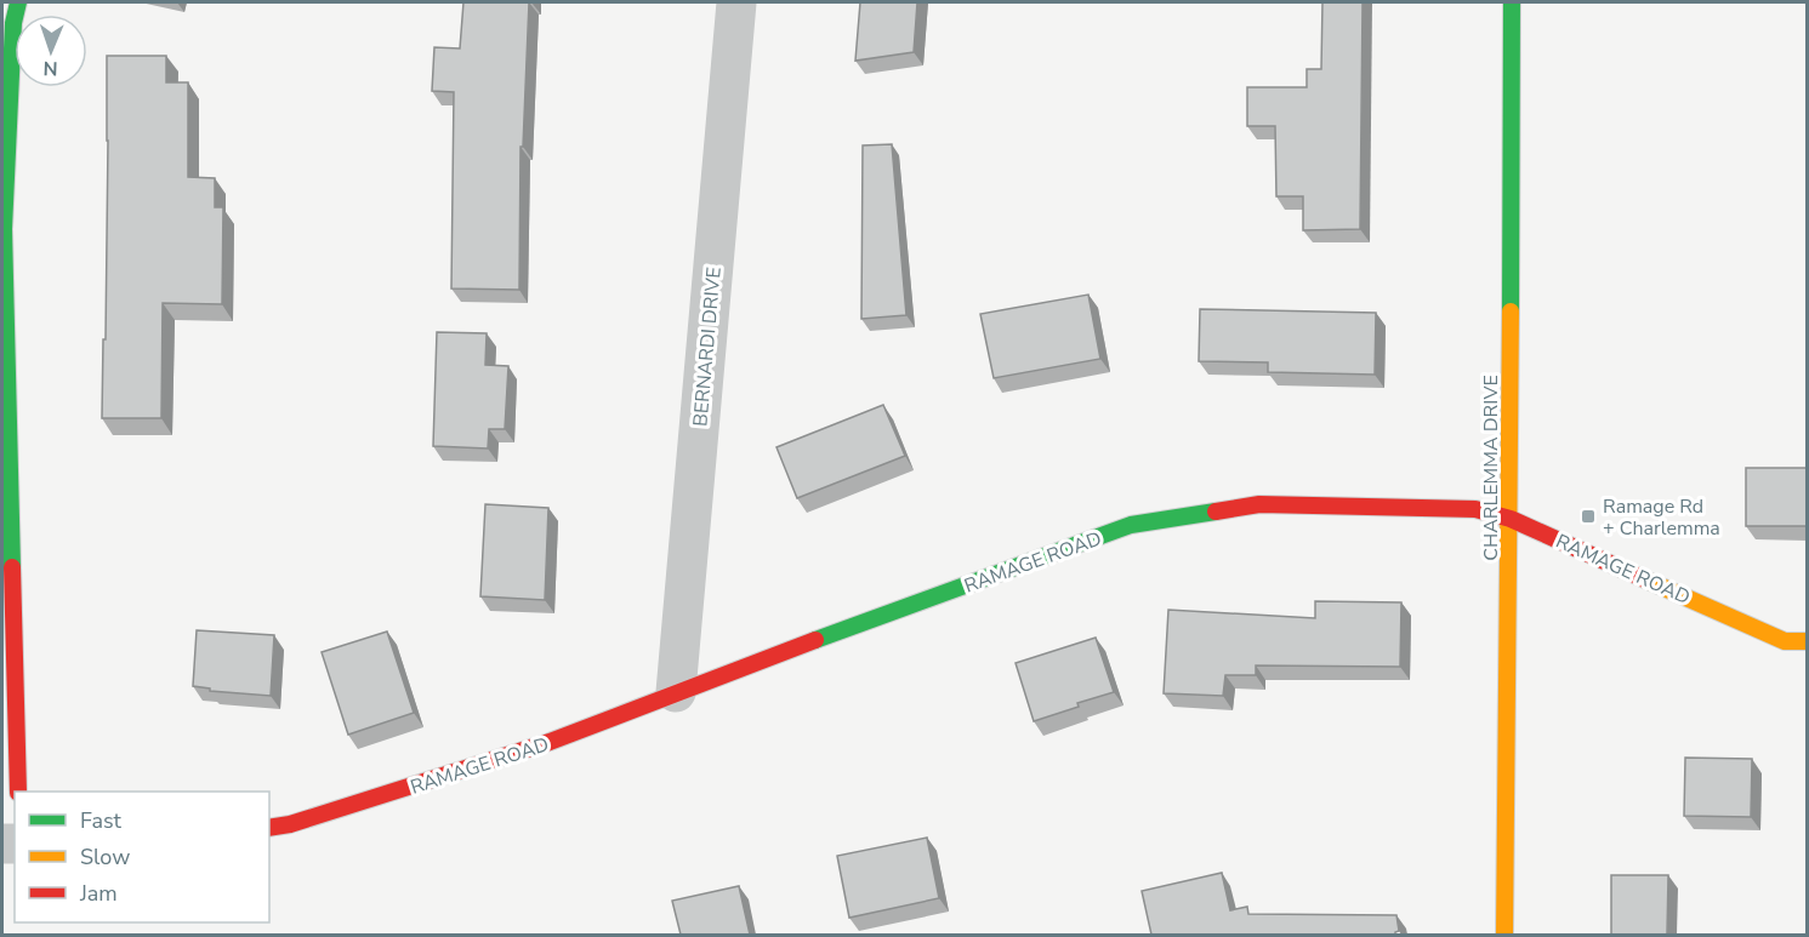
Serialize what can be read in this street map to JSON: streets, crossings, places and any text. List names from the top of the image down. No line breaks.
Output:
{"streets":{"street":["BERNARDI DRIVE","CHARLEMMA DRIVE","RAMAGE ROAD"]},"crossings":[["BERNARDI DRIVE","RAMAGE ROAD"],["CHARLEMMA DRIVE","RAMAGE ROAD"]],"places":{"transit":["Ramage Rd + Charlemma"]},"legend":["Fast","Slow","Jam"],"north":"bottom"}
